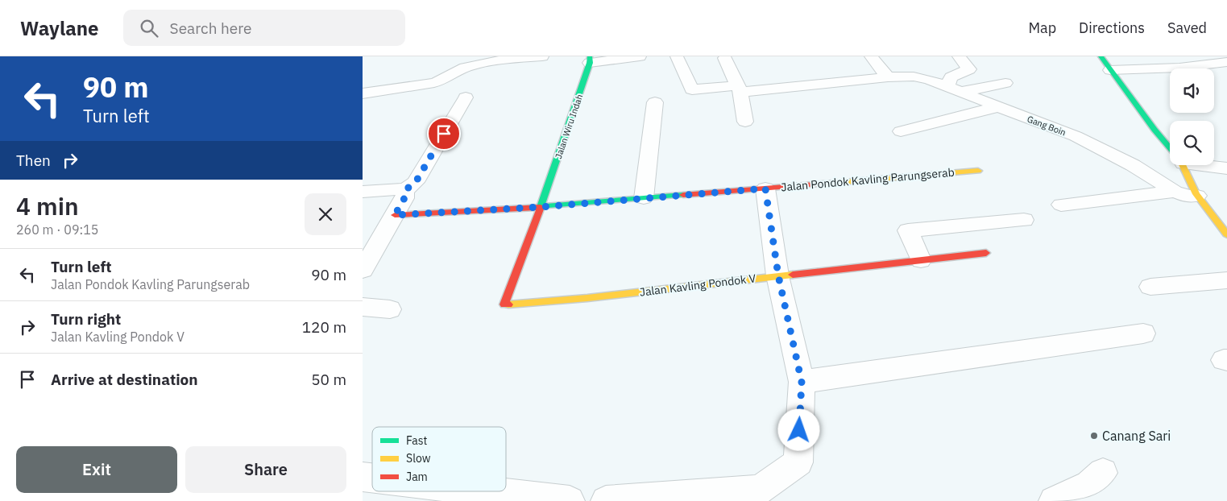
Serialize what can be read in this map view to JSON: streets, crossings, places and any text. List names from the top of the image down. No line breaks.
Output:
{"streets":{"street":["Gang Boin","Jalan Wiru Indah","Jalan Pondok Kavling Parungserab","Jalan Kavling Pondok V"]},"crossings":[["Jalan Wiru Indah","Jalan Pondok Kavling Parungserab"],["Jalan Wiru Indah","Jalan Kavling Pondok V"],["Jalan Pondok Kavling Parungserab","Jalan Kavling Pondok V"]],"places":["Canang Sari"],"legend":["Fast","Slow","Jam"],"page":{"header":"Waylane","search":"Search here","nav":["Map","Directions","Saved"],"turn":["90 m","Turn left"],"then":"Then","heading":["4 min","260 m · 09:15"],"list":[{"name":"Turn left","note":"Jalan Pondok Kavling Parungserab","value":"90 m"},{"name":"Turn right","note":"Jalan Kavling Pondok V","value":"120 m"},{"name":"Arrive at destination","value":"50 m"}],"buttons":["Exit","Share"]}}
